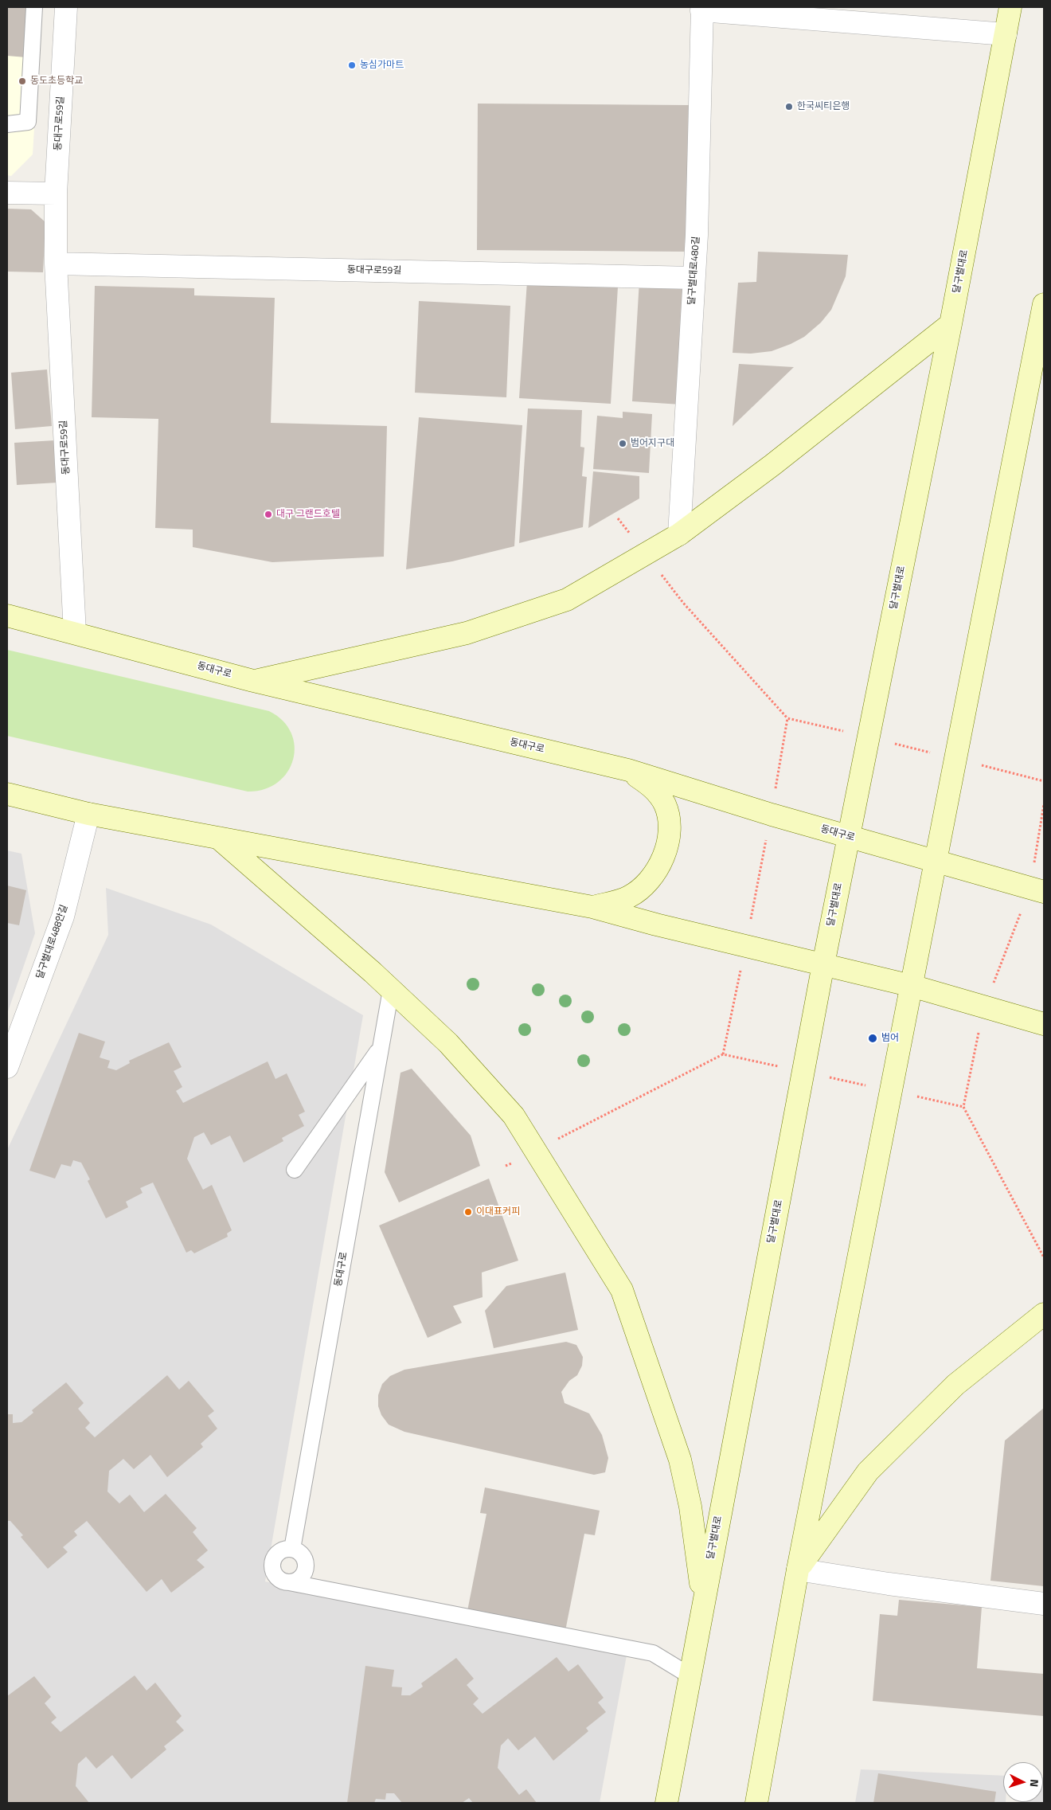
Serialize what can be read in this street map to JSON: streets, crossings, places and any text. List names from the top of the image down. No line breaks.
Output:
{"streets":{"main road":["달구벌대로","동대구로"],"street":["동대구로59길","달구벌대로480길","달구벌대로488안길"]},"crossings":[["동대구로59길","달구벌대로480길"],["동대구로59길","동대구로"],["달구벌대로","동대구로"]],"places":["농심가마트","동도초등학교","한국씨티은행","범어지구대","대구 그랜드호텔","범어","이대표커피"],"north":"right"}
